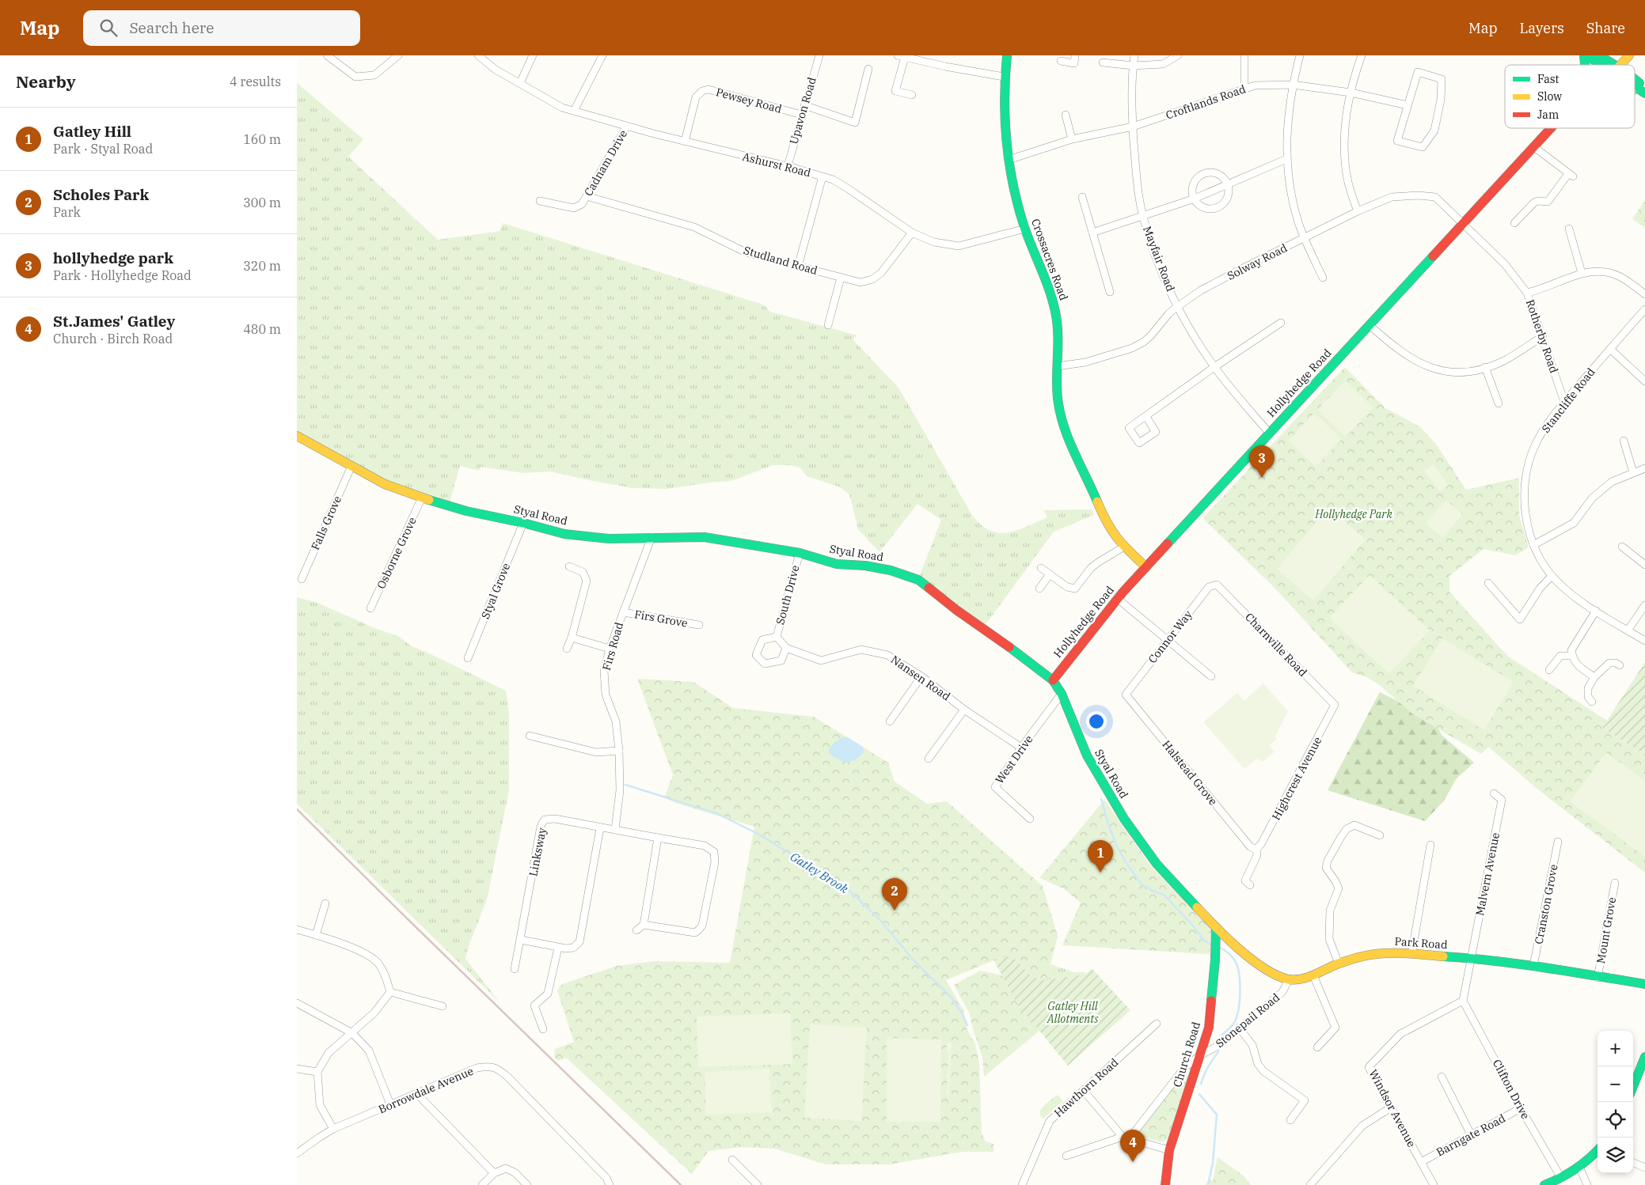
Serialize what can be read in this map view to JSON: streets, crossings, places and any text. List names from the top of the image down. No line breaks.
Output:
{"streets":{"street":["Pewsey Road","Croftlands Road","Upavon Road","Cadnam Drive","Ashurst Road","Mayfair Road","Crossacres Road","Studland Road","Solway Road","Rotherby Road","Hollyhedge Road","Stancliffe Road","Styal Road","Falls Grove","Osborne Grove","Styal Grove","South Drive","Firs Grove","Connor Way","Charnville Road","Firs Road","Nansen Road","West Drive","Halstead Grove","Highcrest Avenue","Linksway","Malvern Avenue","Cranston Grove","Mount Grove","Park Road","Stonepail Road","Church Road","Hawthorn Road","Clifton Drive","Borrowdale Avenue","Windsor Avenue","Barngate Road"]},"crossings":[["Pewsey Road","Upavon Road"],["Pewsey Road","Ashurst Road"],["Croftlands Road","Mayfair Road"],["Croftlands Road","Crossacres Road"],["Upavon Road","Ashurst Road"],["Cadnam Drive","Ashurst Road"],["Cadnam Drive","Studland Road"],["Ashurst Road","Crossacres Road"],["Ashurst Road","Studland Road"],["Mayfair Road","Solway Road"],["Mayfair Road","Hollyhedge Road"],["Crossacres Road","Solway Road"],["Crossacres Road","Hollyhedge Road"],["Solway Road","Rotherby Road"],["Solway Road","Hollyhedge Road"],["Rotherby Road","Hollyhedge Road"],["Rotherby Road","Stancliffe Road"],["Hollyhedge Road","Styal Road"],["Styal Road","Falls Grove"],["Styal Road","Osborne Grove"],["Styal Road","Styal Grove"],["Styal Road","South Drive"],["Styal Road","Firs Road"],["Styal Road","West Drive"],["Styal Road","Church Road"],["South Drive","Nansen Road"],["Firs Grove","Firs Road"],["Connor Way","Charnville Road"],["Connor Way","Halstead Grove"],["Charnville Road","Highcrest Avenue"],["Firs Road","Linksway"],["Nansen Road","West Drive"],["Halstead Grove","Highcrest Avenue"],["Malvern Avenue","Park Road"],["Cranston Grove","Park Road"],["Mount Grove","Park Road"],["Park Road","Stonepail Road"],["Stonepail Road","Church Road"],["Clifton Drive","Windsor Avenue"],["Clifton Drive","Barngate Road"],["Windsor Avenue","Barngate Road"]],"water":["Gatley Brook"],"parks":["Hollyhedge Park","Gatley Hill Allotments"],"legend":["Fast","Slow","Jam"],"page":{"header":"Map","search":"Search here","nav":["Map","Layers","Share"],"heading":["Nearby","4 results"],"list":[{"mark":"1","name":"Gatley Hill","note":"Park · Styal Road","value":"160 m"},{"mark":"2","name":"Scholes Park","note":"Park","value":"300 m"},{"mark":"3","name":"hollyhedge park","note":"Park · Hollyhedge Road","value":"320 m"},{"mark":"4","name":"St.James' Gatley","note":"Church · Birch Road","value":"480 m"}],"pins":["3","1","2","4"],"map_buttons":["+","−"]}}
